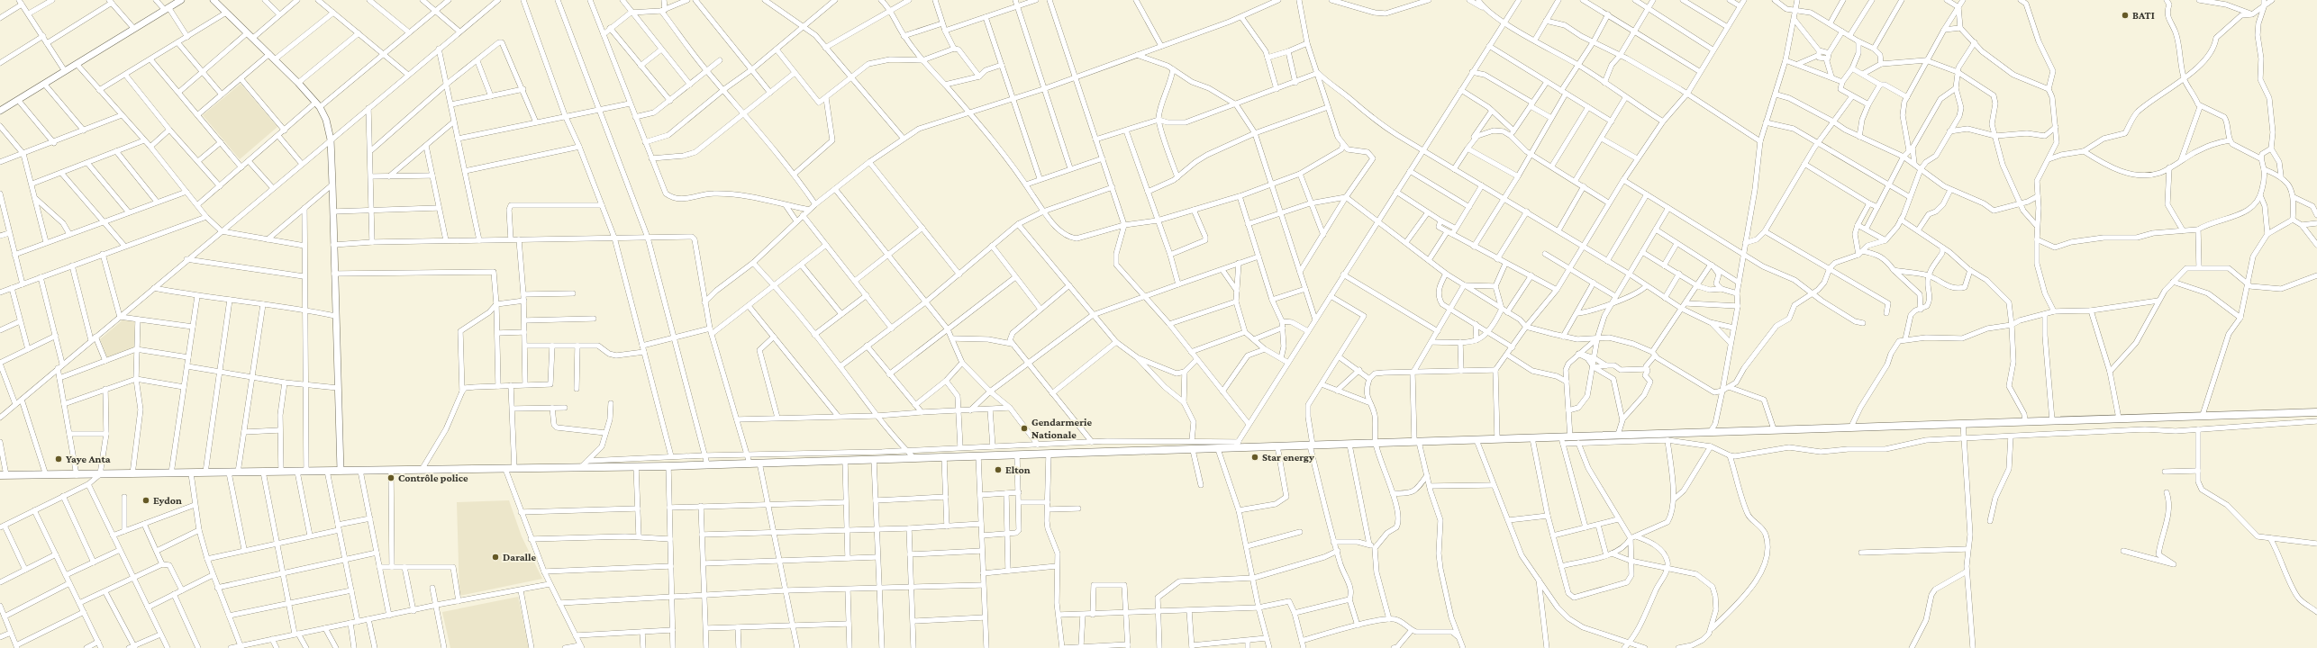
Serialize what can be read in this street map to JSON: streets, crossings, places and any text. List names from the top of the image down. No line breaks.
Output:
{"places":["BATI","Gendarmerie Nationale","Star energy","Yaye Anta","Elton","Contrôle police","Eydon","Daralle"]}
